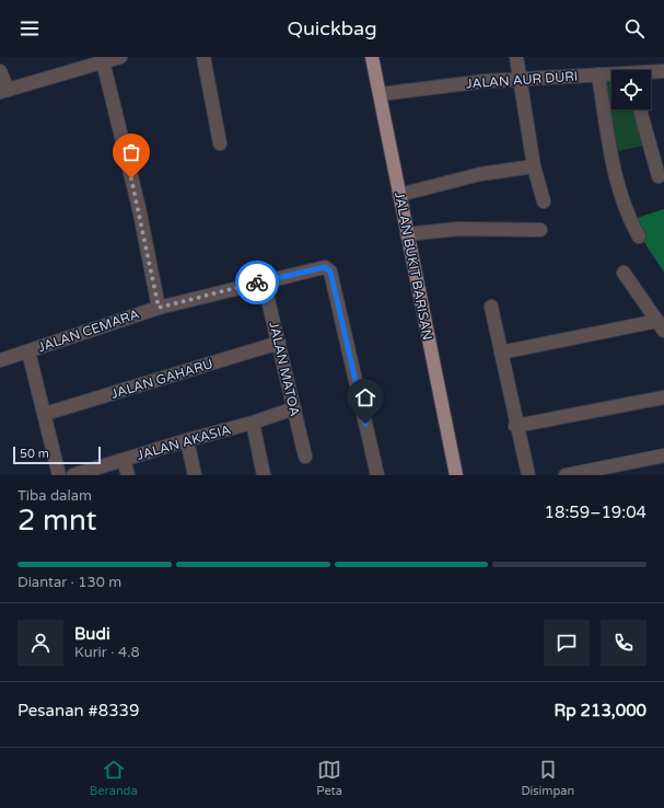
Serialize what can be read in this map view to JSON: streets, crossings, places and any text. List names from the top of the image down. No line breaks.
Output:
{"streets":{"main road":["JALAN BUKIT BARISAN"],"street":["JALAN AUR DURI","JALAN CEMARA","JALAN MATOA","JALAN GAHARU","JALAN AKASIA"]},"crossings":[["JALAN AUR DURI","JALAN BUKIT BARISAN"],["JALAN CEMARA","JALAN MATOA"],["JALAN MATOA","JALAN GAHARU"],["JALAN MATOA","JALAN AKASIA"]],"scale_bar":"50 m","page":{"header":"Quickbag","scale":"50 m","heading":["2 mnt","Tiba dalam","18:59–19:04"],"panel":["Budi","Kurir · 4.8","Pesanan #8339","Rp 213,000"],"bar":"Diantar · 130 m","tabs":["Beranda","Peta","Disimpan"]}}
